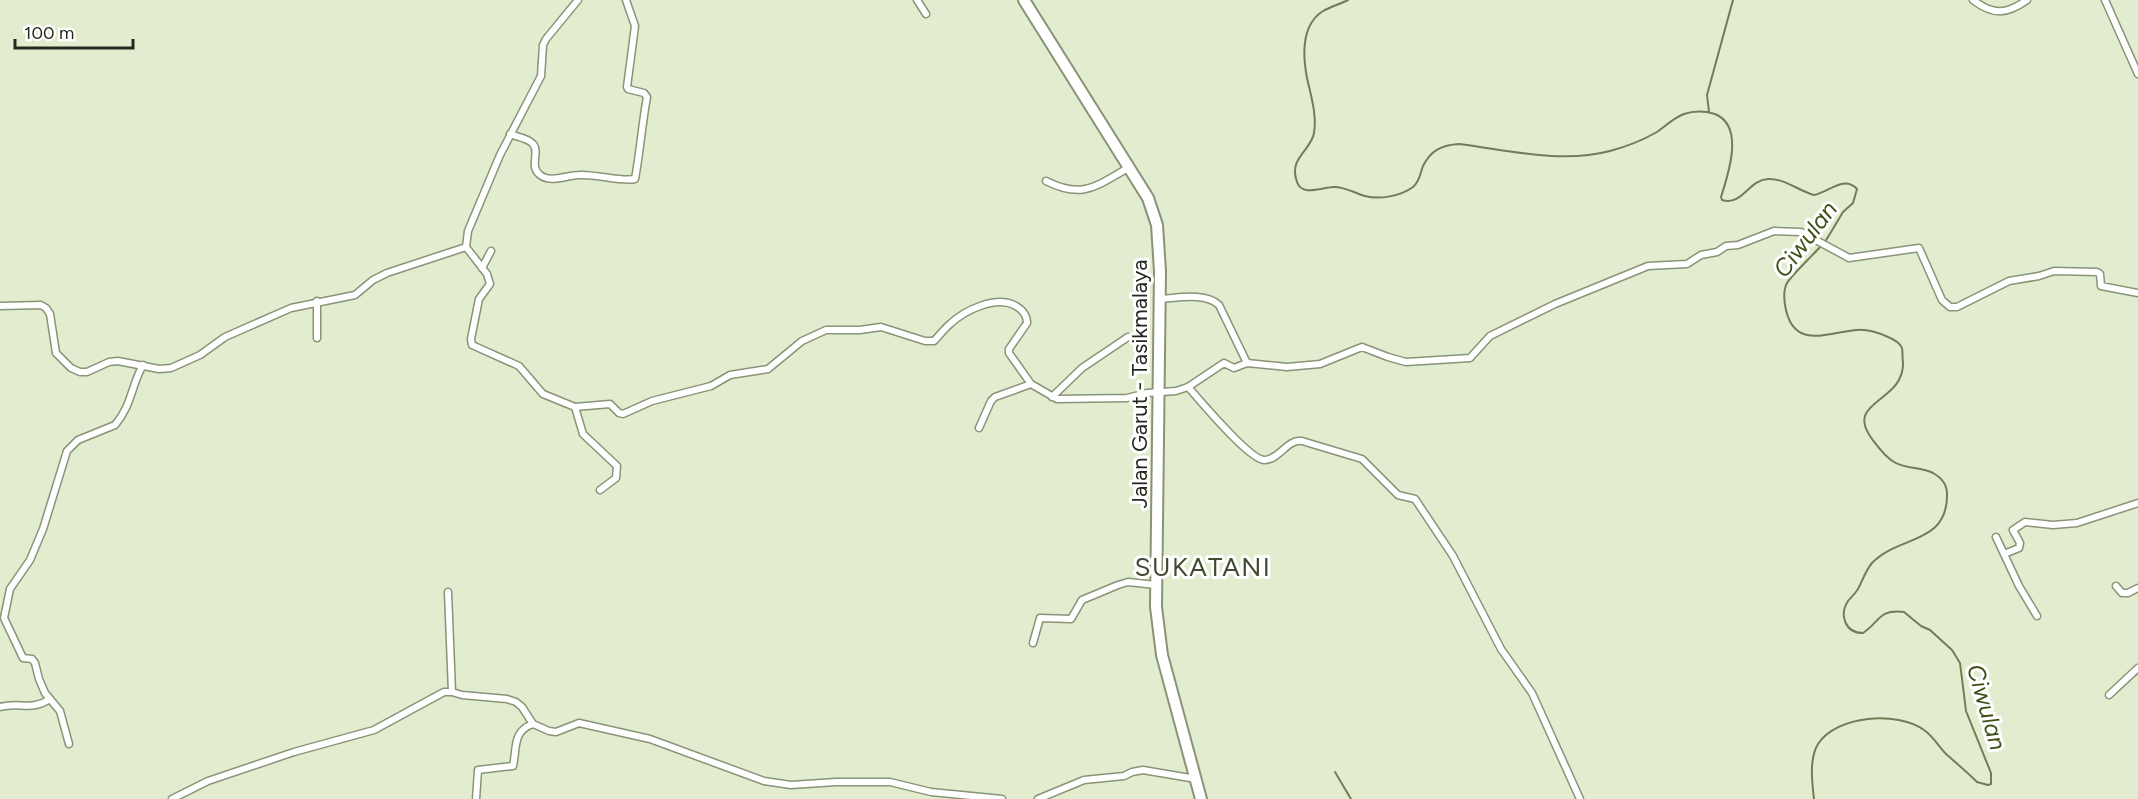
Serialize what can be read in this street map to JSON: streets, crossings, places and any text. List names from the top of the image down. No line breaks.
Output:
{"streets":{"main road":["Jalan Garut - Tasikmalaya"]},"districts":["SUKATANI"],"water":["Ciwulan"],"scale_bar":"100 m"}
